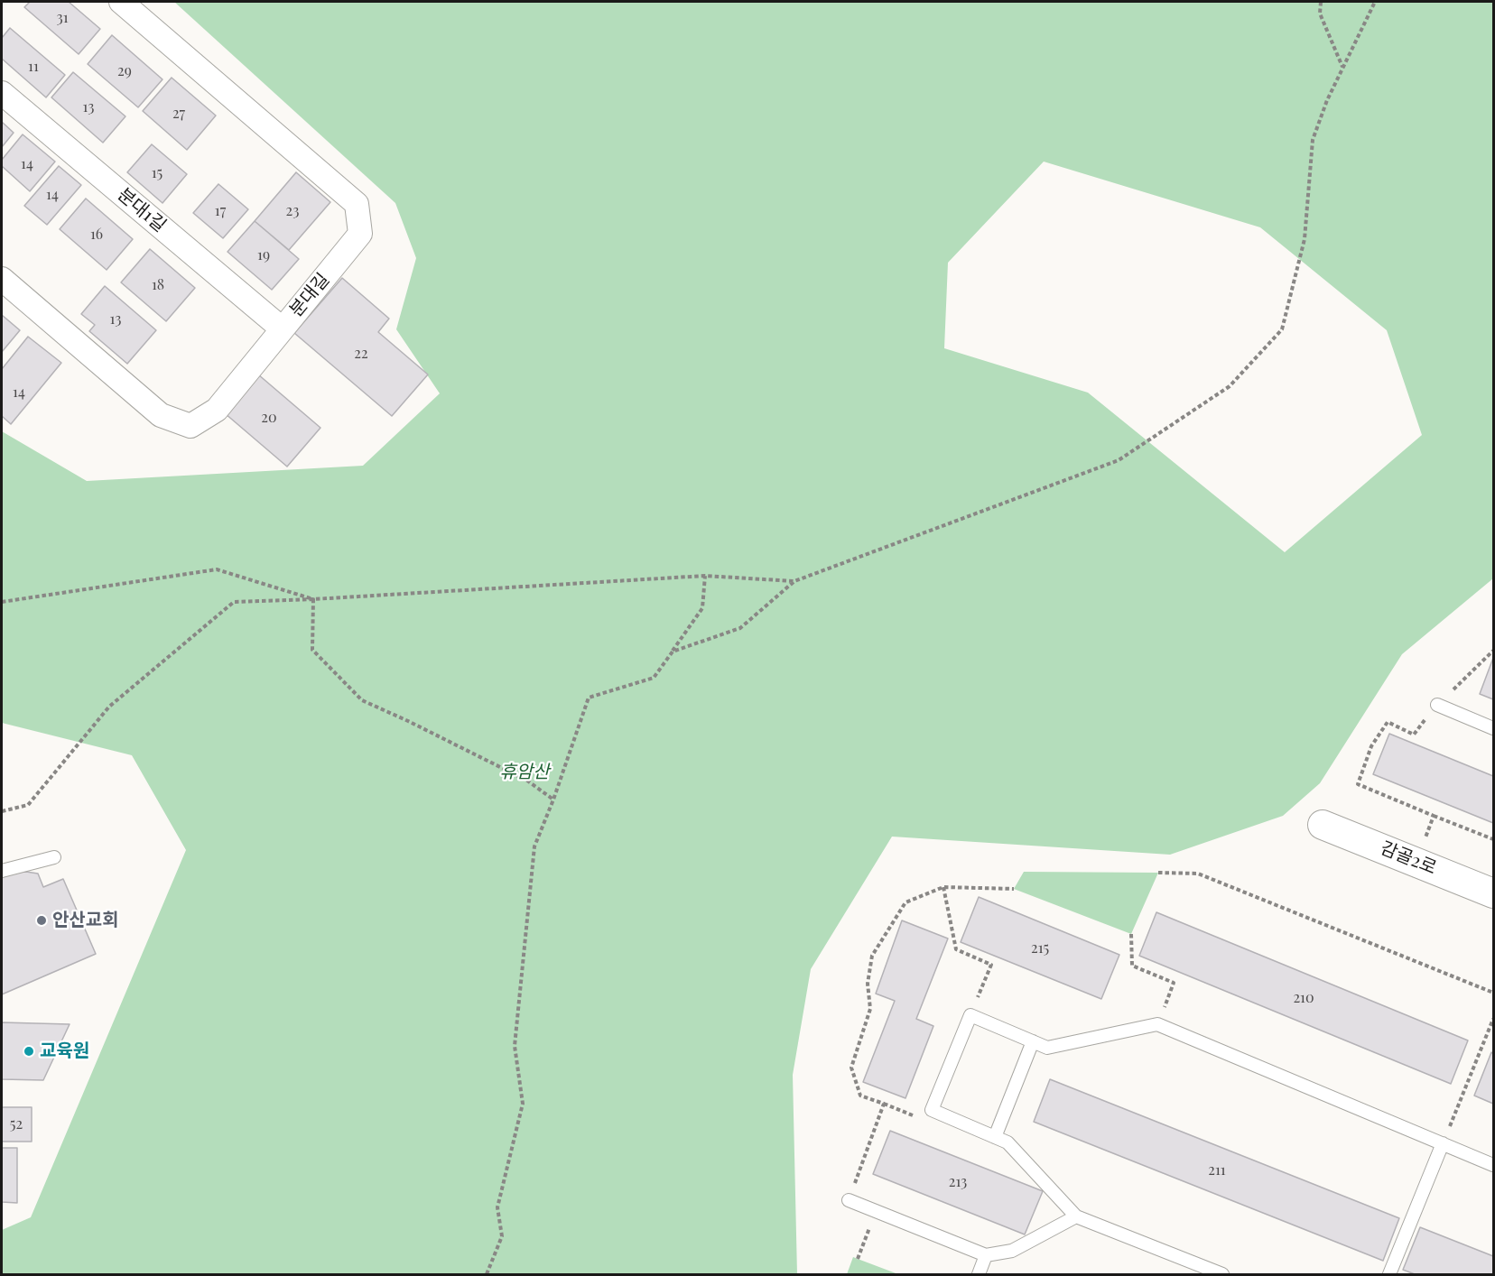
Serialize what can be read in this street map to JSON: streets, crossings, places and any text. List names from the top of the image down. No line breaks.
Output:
{"streets":{"street":["분대1길","분대길","감골2로"]},"crossings":[["분대1길","분대길"]],"parks":["휴암산"],"places":["안산교회","교육원"],"house_numbers":["31","11","29","13","27","14","15","14","17","23","16","19","18","13","22","14","20","215","210","52","211","213"]}
